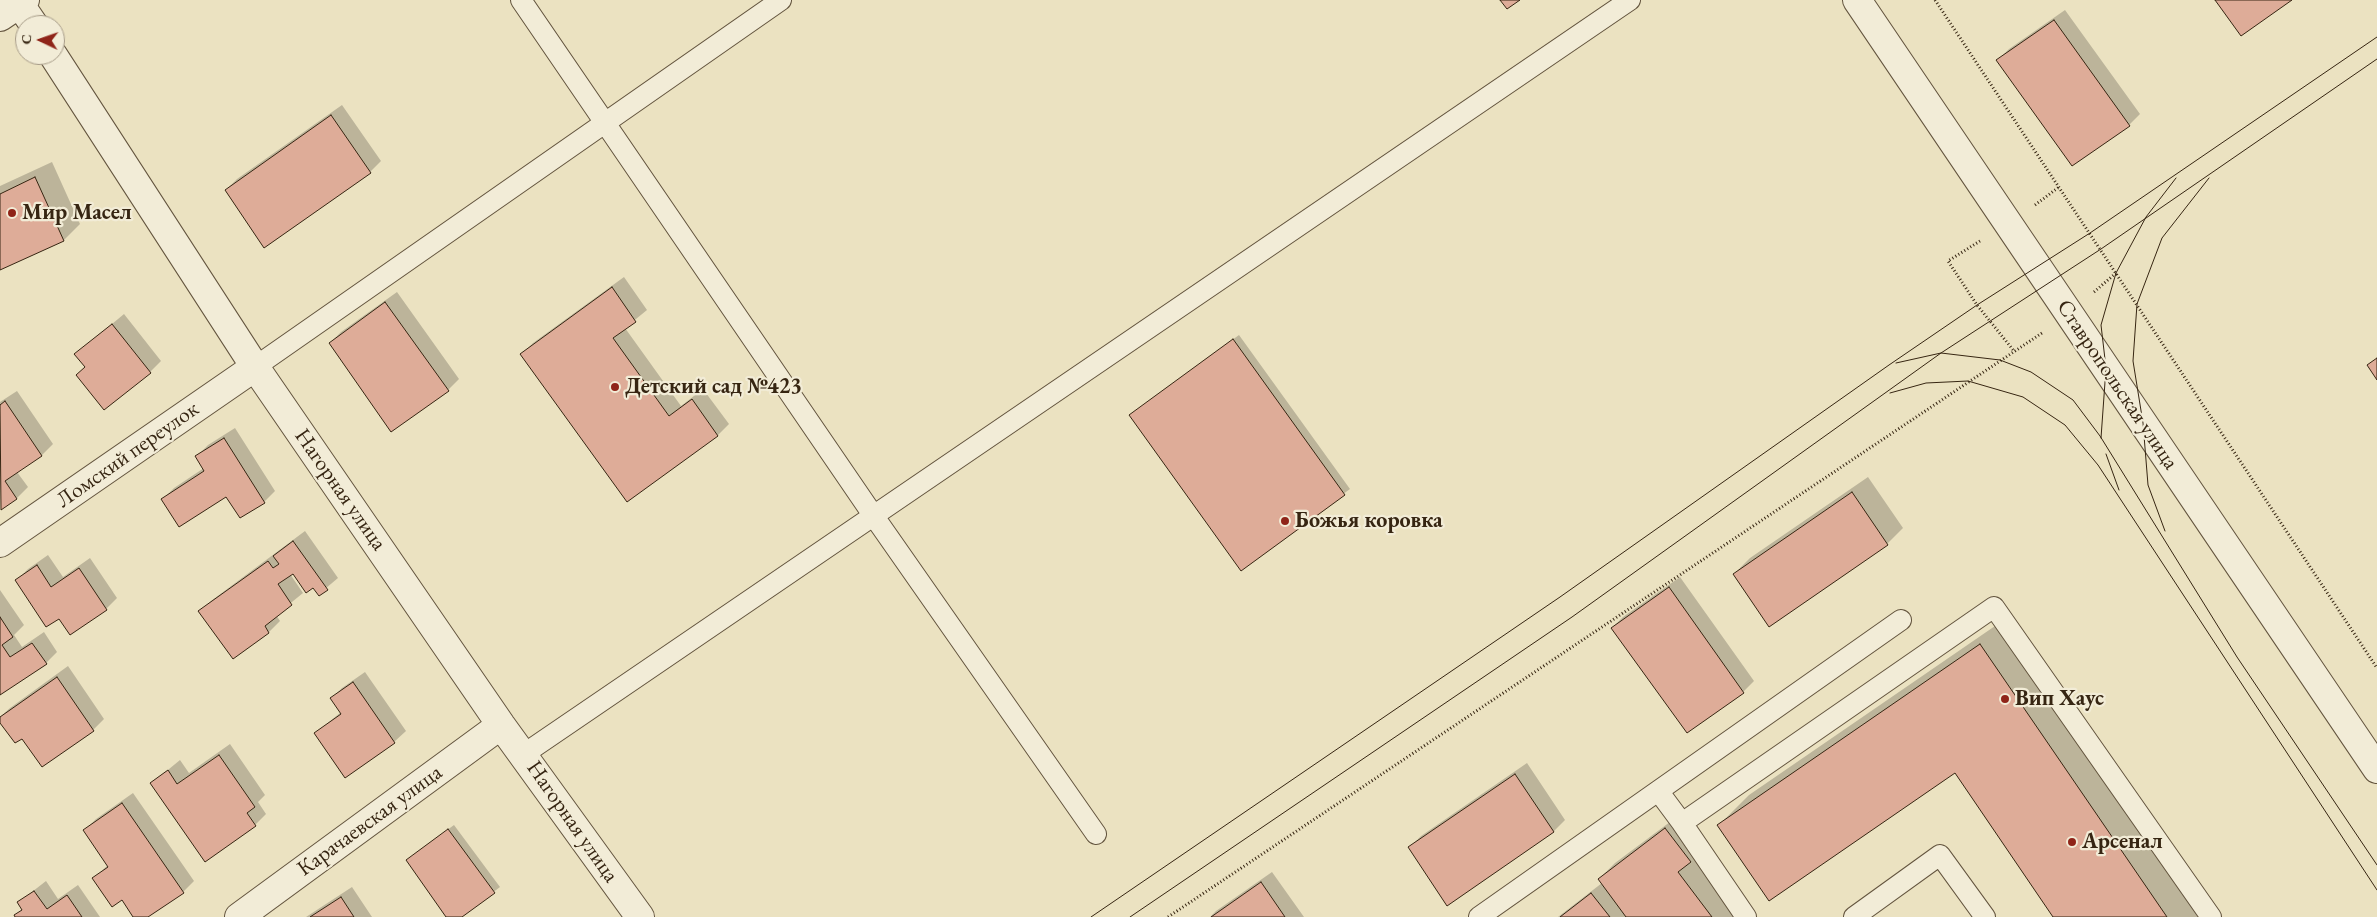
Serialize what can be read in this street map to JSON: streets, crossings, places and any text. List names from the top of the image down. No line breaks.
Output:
{"streets":{"street":["Ставропольская улица","Ломский переулок","Нагорная улица","Карачаевская улица"]},"crossings":[["Ломский переулок","Нагорная улица"],["Нагорная улица","Карачаевская улица"]],"places":["Мир Масел","Детский сад №423","Божья коровка","Вип Хаус","Арсенал"],"north":"left"}
